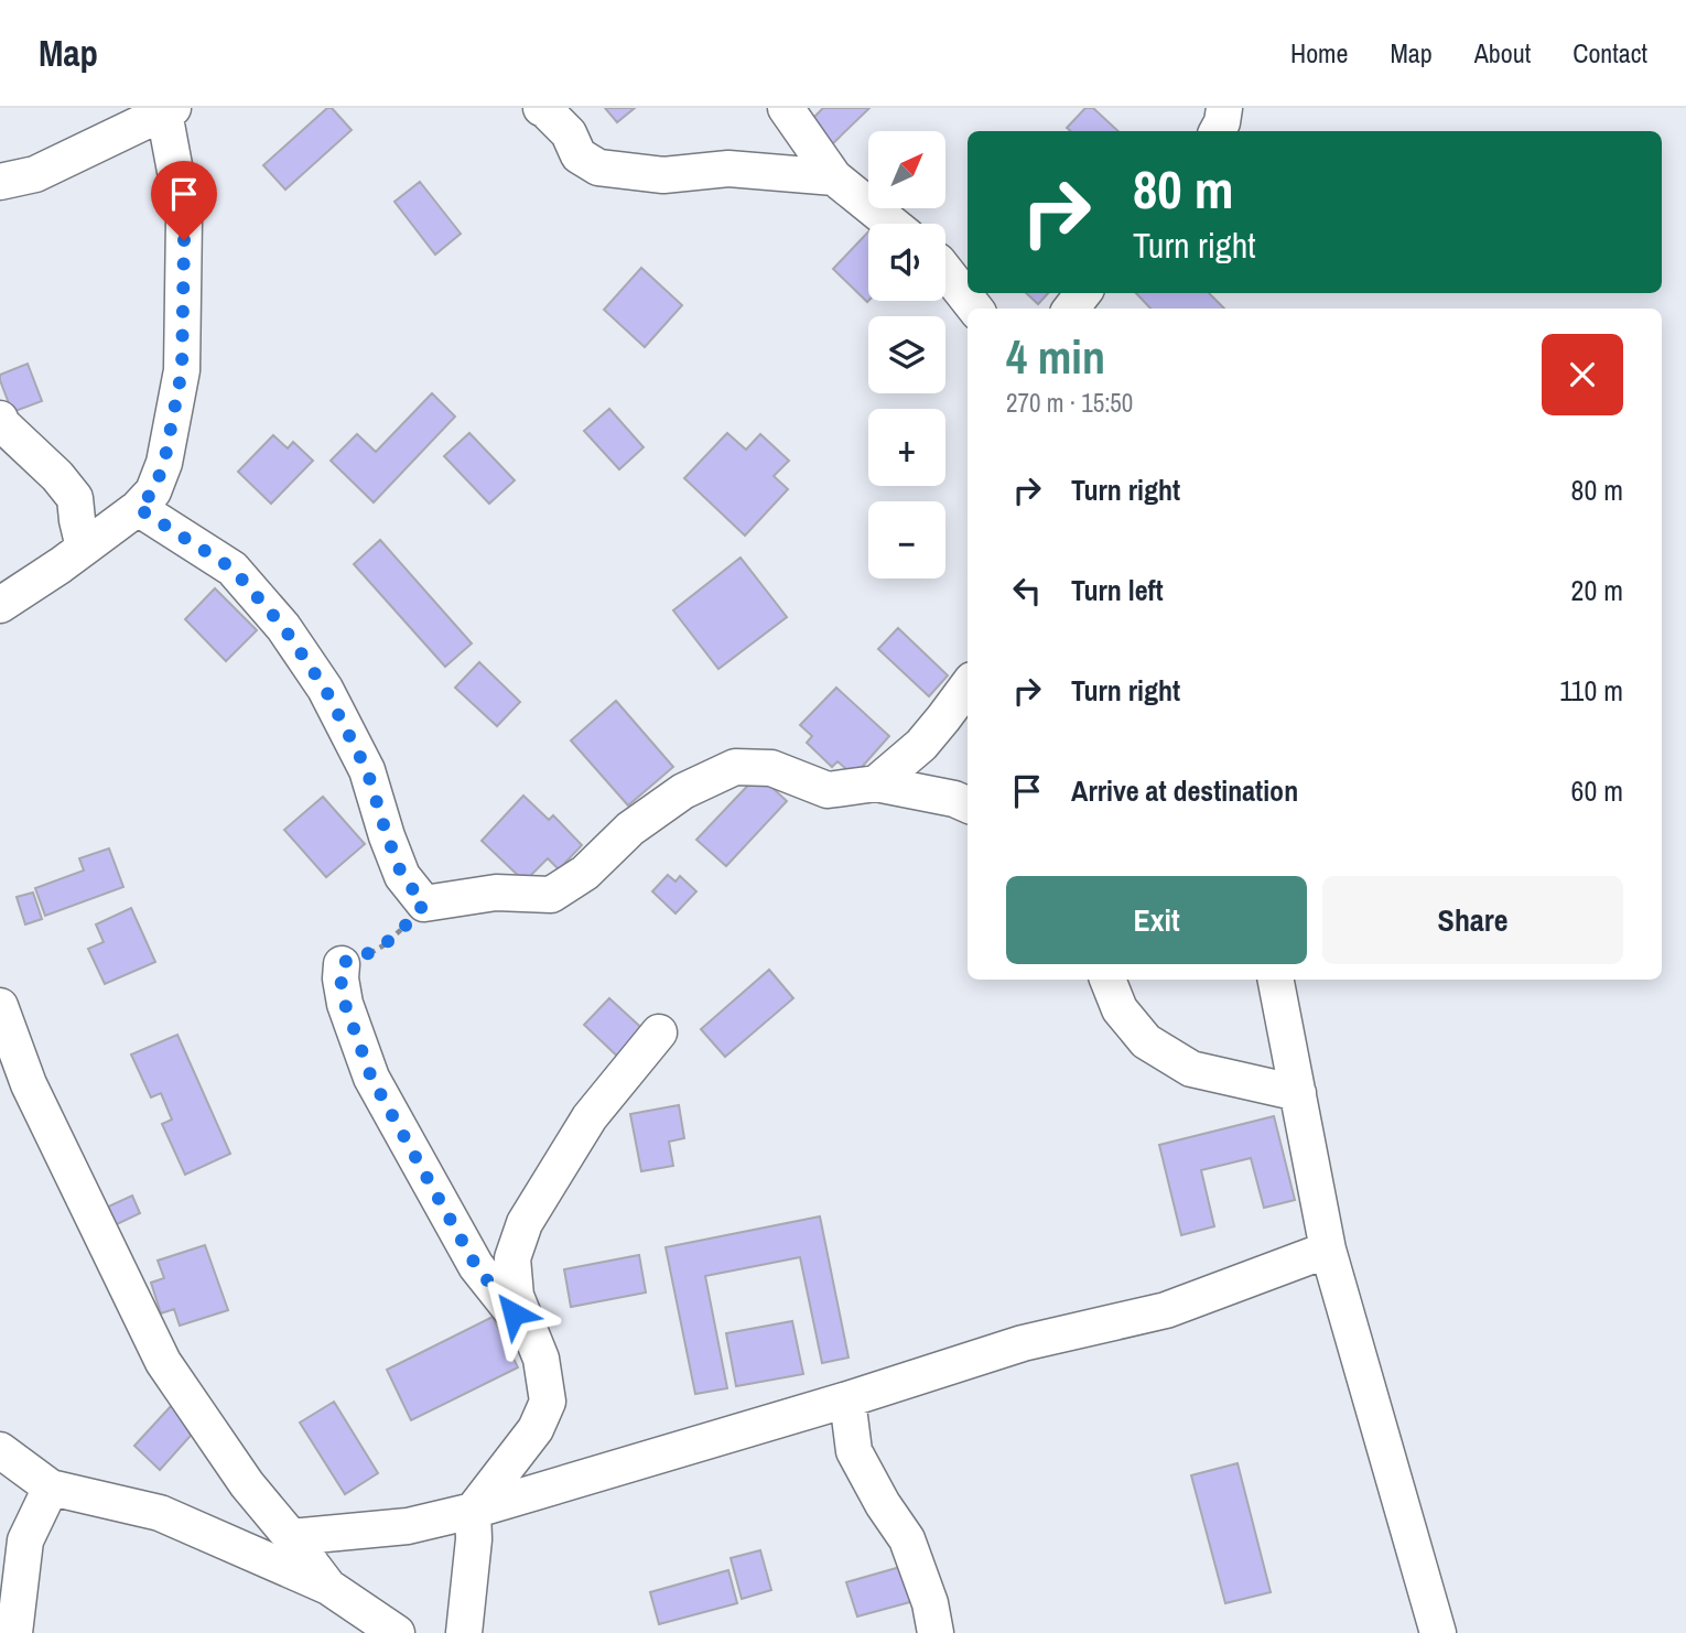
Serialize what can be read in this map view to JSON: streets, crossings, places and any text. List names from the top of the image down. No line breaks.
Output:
{"north":"top right","page":{"header":"Map","nav":["Home","Map","About","Contact"],"map_buttons":["+","−"],"turn":["80 m","Turn right"],"heading":["4 min","270 m · 15:50"],"list":[{"name":"Turn right","value":"80 m"},{"name":"Turn left","value":"20 m"},{"name":"Turn right","value":"110 m"},{"name":"Arrive at destination","value":"60 m"}],"buttons":["Exit","Share"]}}
